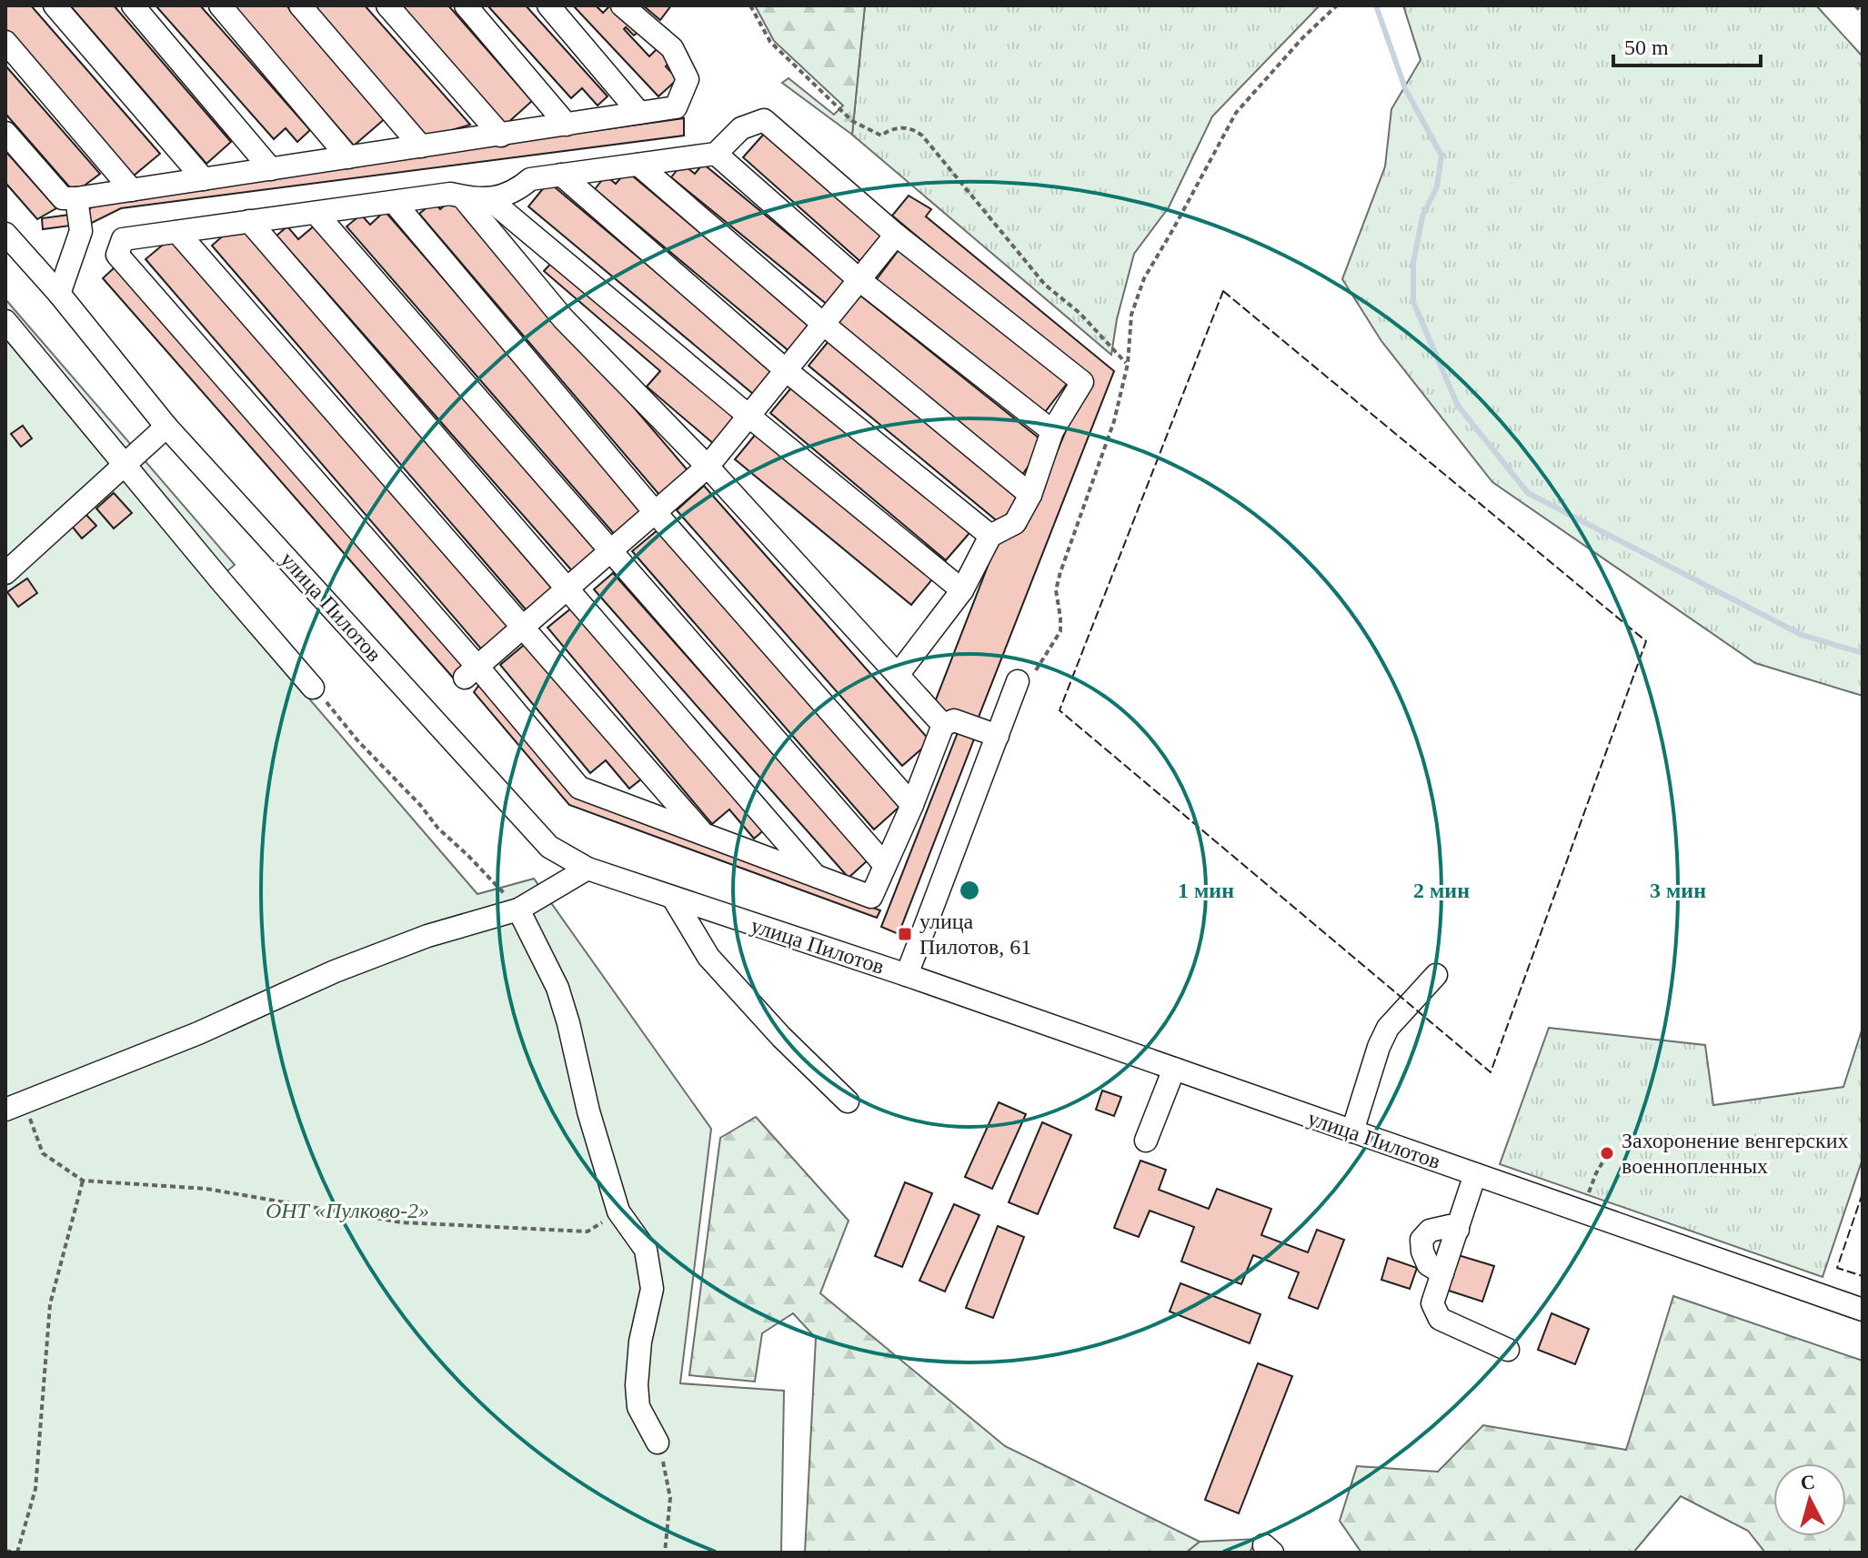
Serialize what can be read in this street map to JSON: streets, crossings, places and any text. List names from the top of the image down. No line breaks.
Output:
{"streets":{"street":["улица Пилотов"]},"parks":["ОНТ «Пулково-2»"],"places":{"transit":["улица Пилотов, 61"],"other":["Захоронение венгерских военнопленных"]},"scale_bar":"50 m","north":"top","rings":["1 мин","2 мин","3 мин"]}
